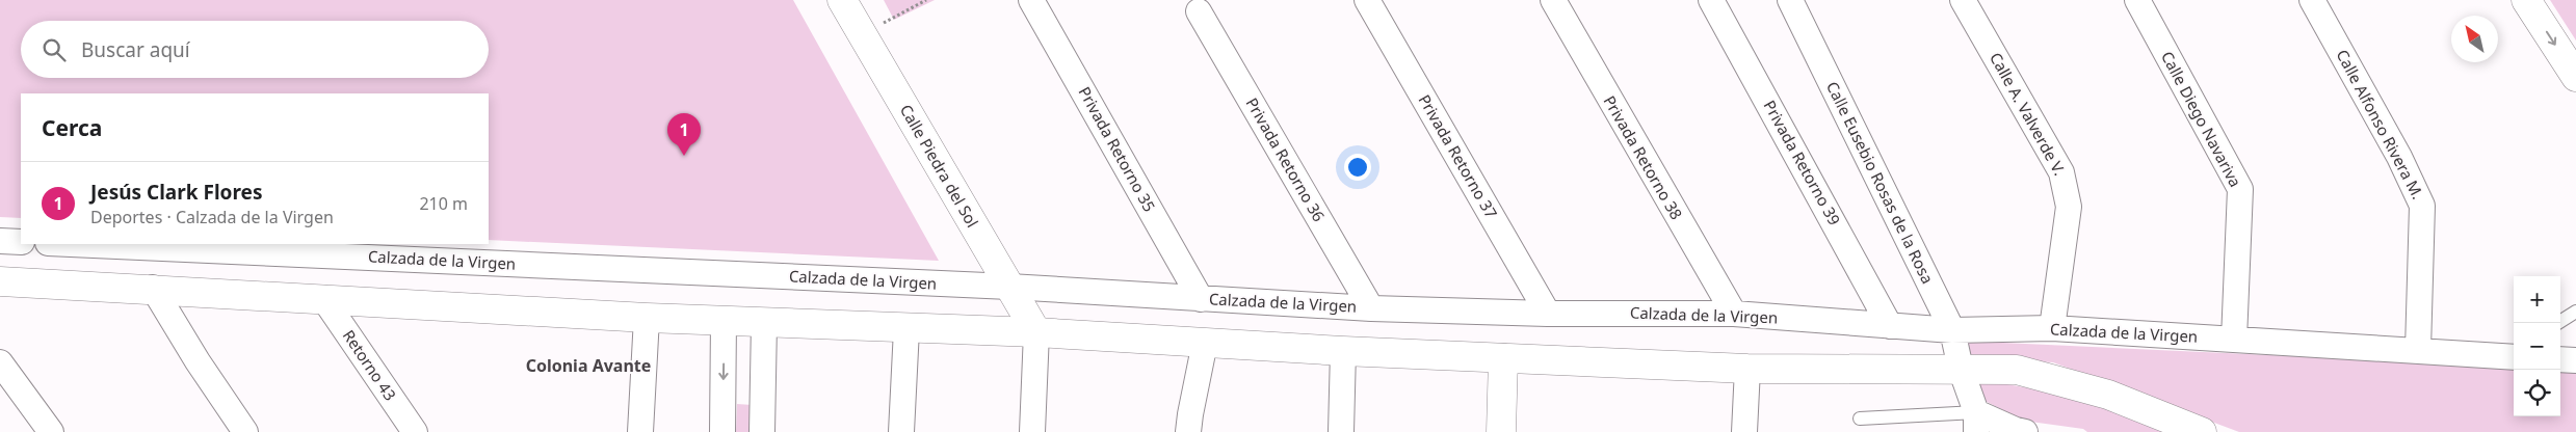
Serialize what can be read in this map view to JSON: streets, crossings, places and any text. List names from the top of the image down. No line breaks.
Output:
{"streets":{"main road":["Calle Piedra del Sol"],"street":["Calle A. Valverde V.","Calle Diego Navariva","Calle Alfonso Rivera M.","Privada Retorno 35","Privada Retorno 37","Privada Retorno 38","Privada Retorno 36","Privada Retorno 39","Calle Eusebio Rosas de la Rosa","Calzada de la Virgen","Retorno 43"]},"crossings":[["Calle A. Valverde V.","Calzada de la Virgen"],["Calle Diego Navariva","Calzada de la Virgen"],["Calle Alfonso Rivera M.","Calzada de la Virgen"],["Privada Retorno 35","Calzada de la Virgen"],["Privada Retorno 37","Calzada de la Virgen"],["Privada Retorno 38","Calzada de la Virgen"],["Privada Retorno 36","Calzada de la Virgen"],["Privada Retorno 39","Calzada de la Virgen"],["Calle Piedra del Sol","Calzada de la Virgen"],["Calle Eusebio Rosas de la Rosa","Calzada de la Virgen"]],"districts":["Colonia Avante"],"north":"top left","page":{"search":"Buscar aquí","heading":"Cerca","pins":"1","list":[{"mark":"1","name":"Jesús Clark Flores","note":"Deportes · Calzada de la Virgen","value":"210 m"}],"map_buttons":["+","−"]}}
